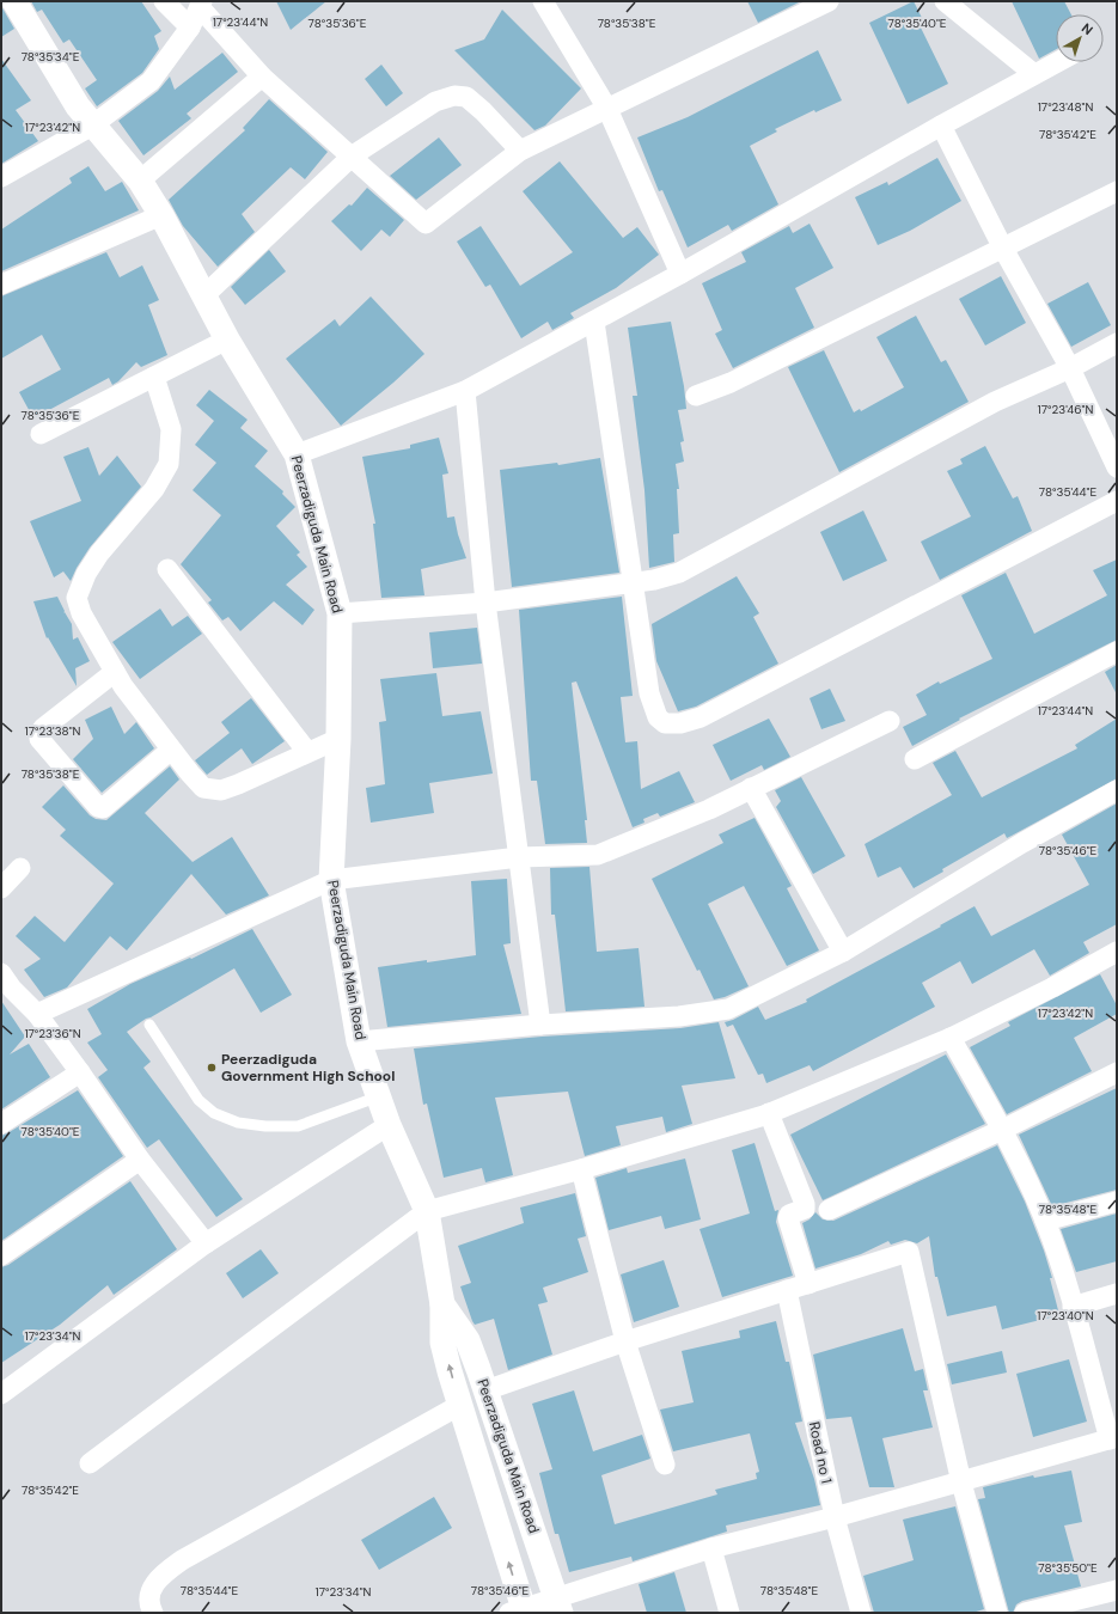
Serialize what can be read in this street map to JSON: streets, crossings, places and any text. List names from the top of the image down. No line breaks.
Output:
{"streets":{"street":["Peerzadiguda Main Road","Road no 1"]},"places":["Peerzadiguda Government High School"],"north":"top right","coordinates":["17°23'44\"N","78°35'36\"E","78°35'38\"E","78°35'40\"E","78°35'34\"E","17°23'48\"N","17°23'42\"N","78°35'42\"E","17°23'46\"N","78°35'44\"E","17°23'38\"N","78°35'46\"E","17°23'36\"N","78°35'48\"E","17°23'40\"N","17°23'34\"N","78°35'50\"E"]}
